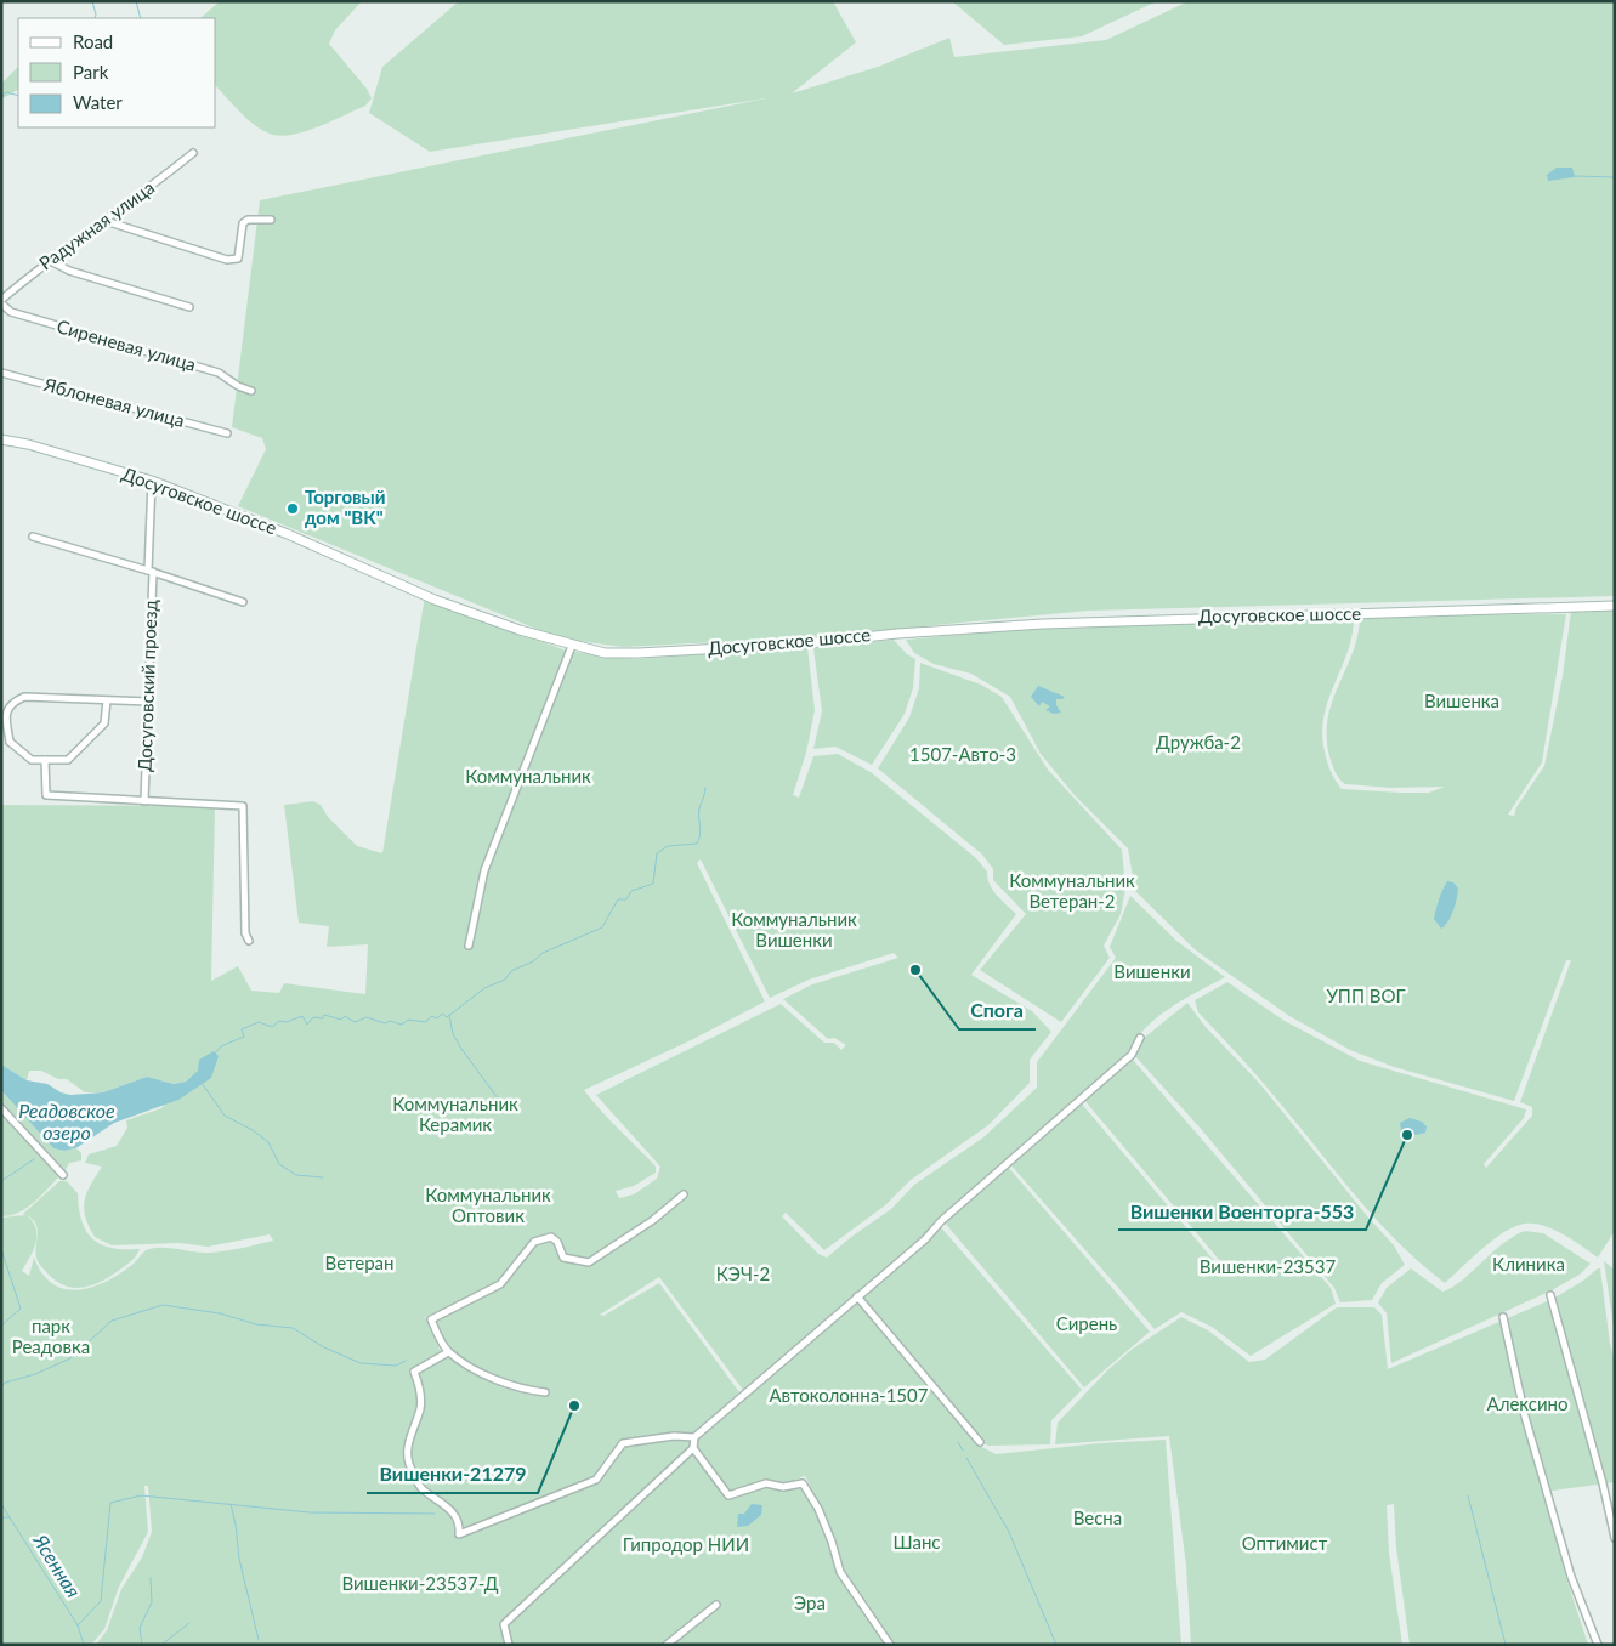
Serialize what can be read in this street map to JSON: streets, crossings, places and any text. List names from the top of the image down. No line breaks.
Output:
{"streets":{"main road":["Досуговское шоссе"],"street":["Радужная улица","Сиреневая улица","Яблоневая улица","Досуговский проезд"]},"crossings":[["Радужная улица","Сиреневая улица"],["Досуговское шоссе","Досуговский проезд"]],"water":["Реадовское озеро","Ясенная"],"parks":["Вишенка","Дружба-2","1507-Авто-3","Коммунальник","Коммунальник Ветеран-2","Коммунальник Вишенки","Вишенки","УПП ВОГ","Коммунальник Керамик","Коммунальник Оптовик","Ветеран","Клиника","Вишенки-23537","КЭЧ-2","Сирень","парк Реадовка","Автоколонна-1507","Алексино","Весна","Шанс","Оптимист","Гипродор НИИ","Вишенки-23537-Д","Эра"],"places":["Торговый дом \"ВК\"","Спога","Вишенки Военторга-553","Вишенки-21279"],"legend":["Road","Park","Water"]}
